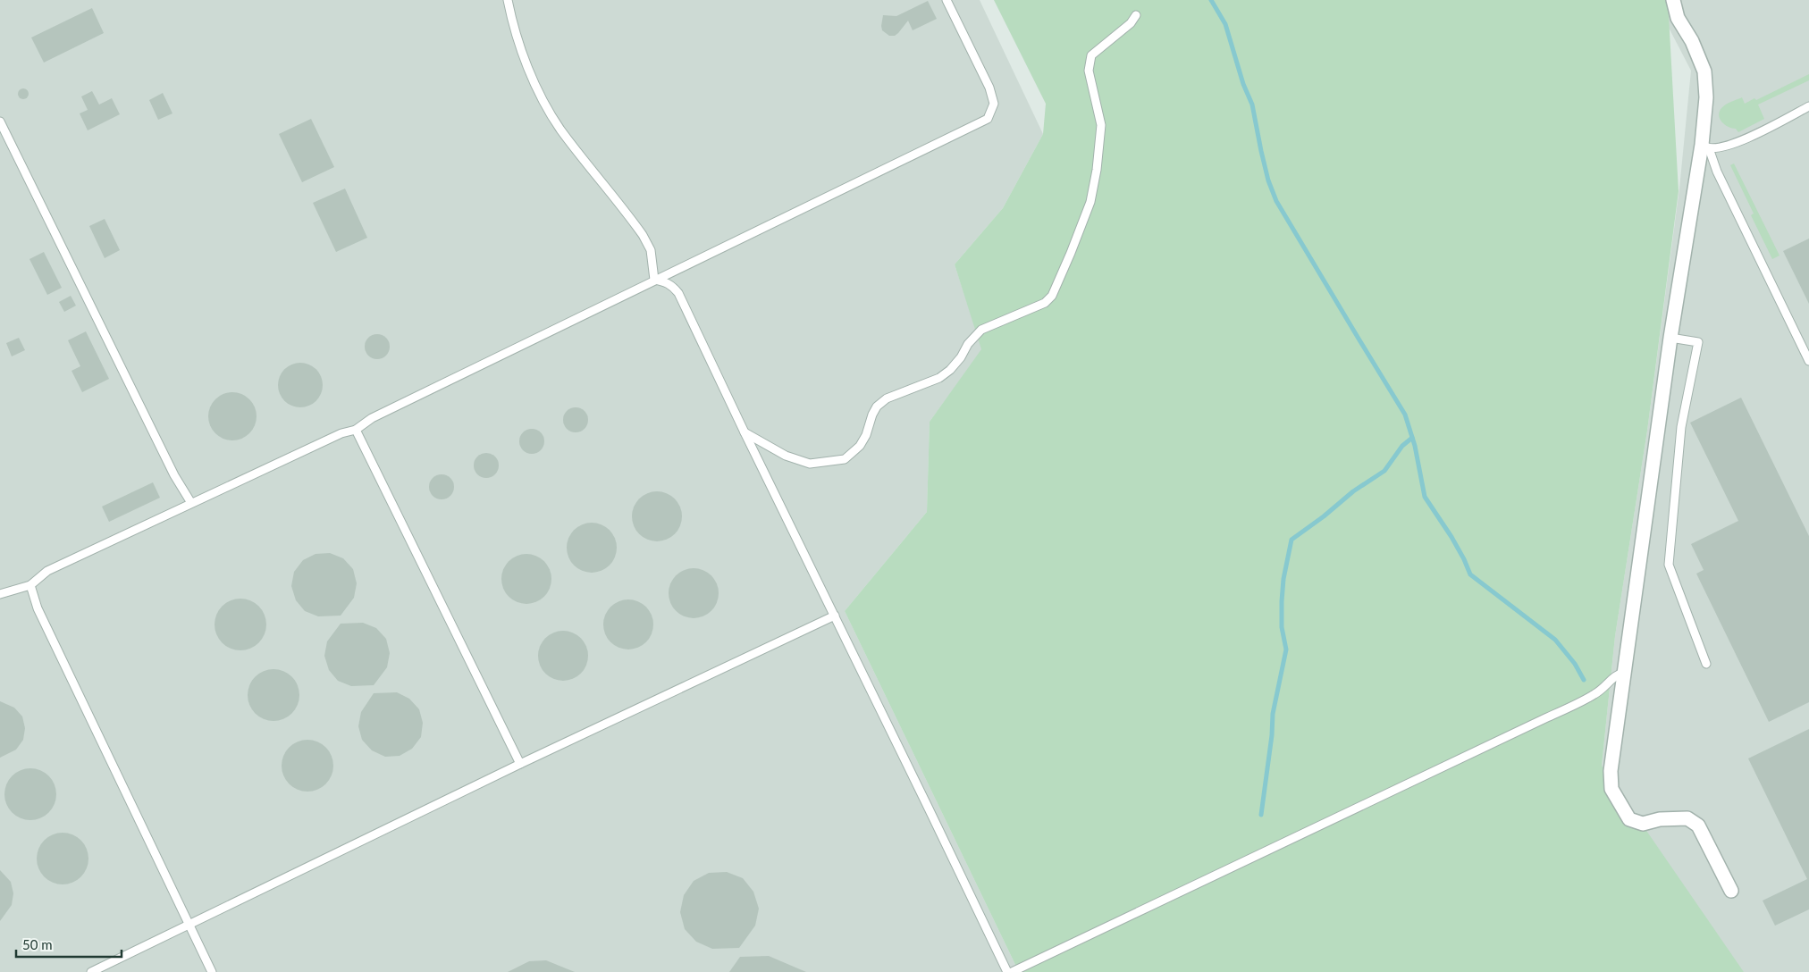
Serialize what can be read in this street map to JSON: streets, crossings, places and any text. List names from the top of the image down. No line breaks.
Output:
{"scale_bar":"50 m"}
